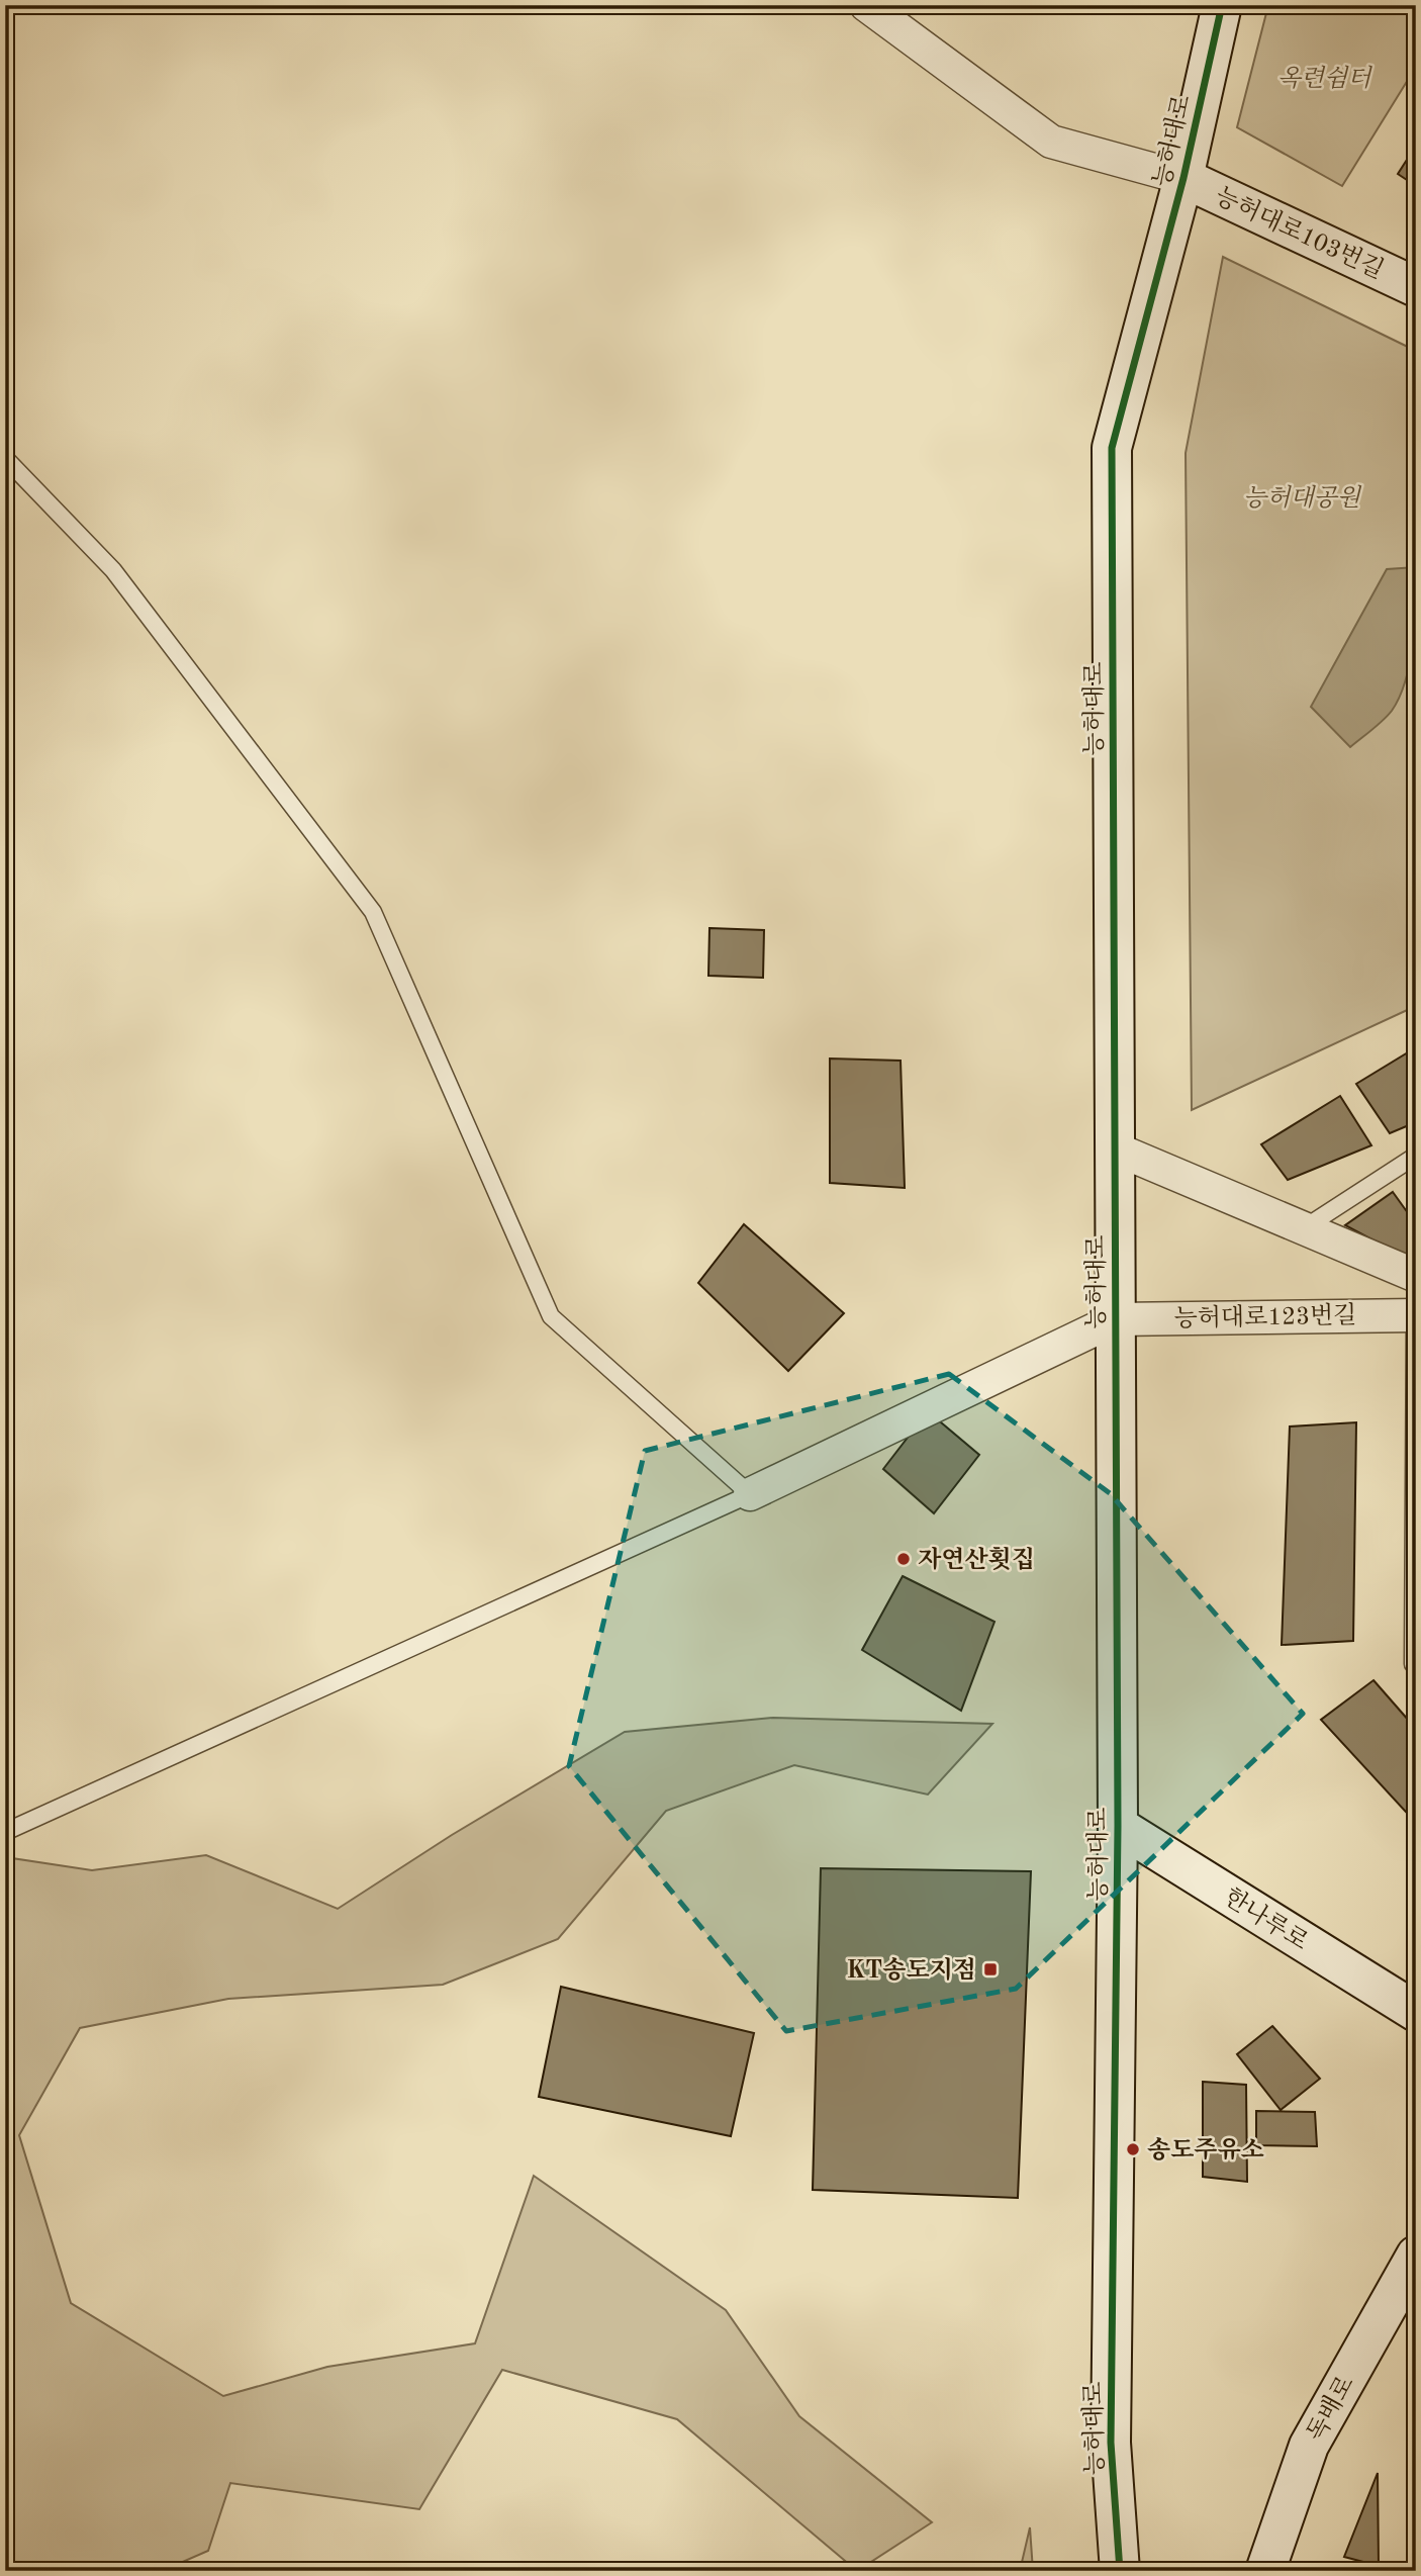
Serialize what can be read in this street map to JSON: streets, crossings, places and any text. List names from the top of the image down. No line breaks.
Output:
{"streets":{"street":["능허대로","능허대로103번길","능허대로123번길","한나루로","독배로"]},"crossings":[["능허대로","능허대로103번길"],["능허대로","능허대로123번길"],["능허대로","한나루로"]],"parks":["옥련쉼터","능허대공원"],"places":{"other":["자연산횟집","송도주유소"],"transit":["KT송도지점"]}}
